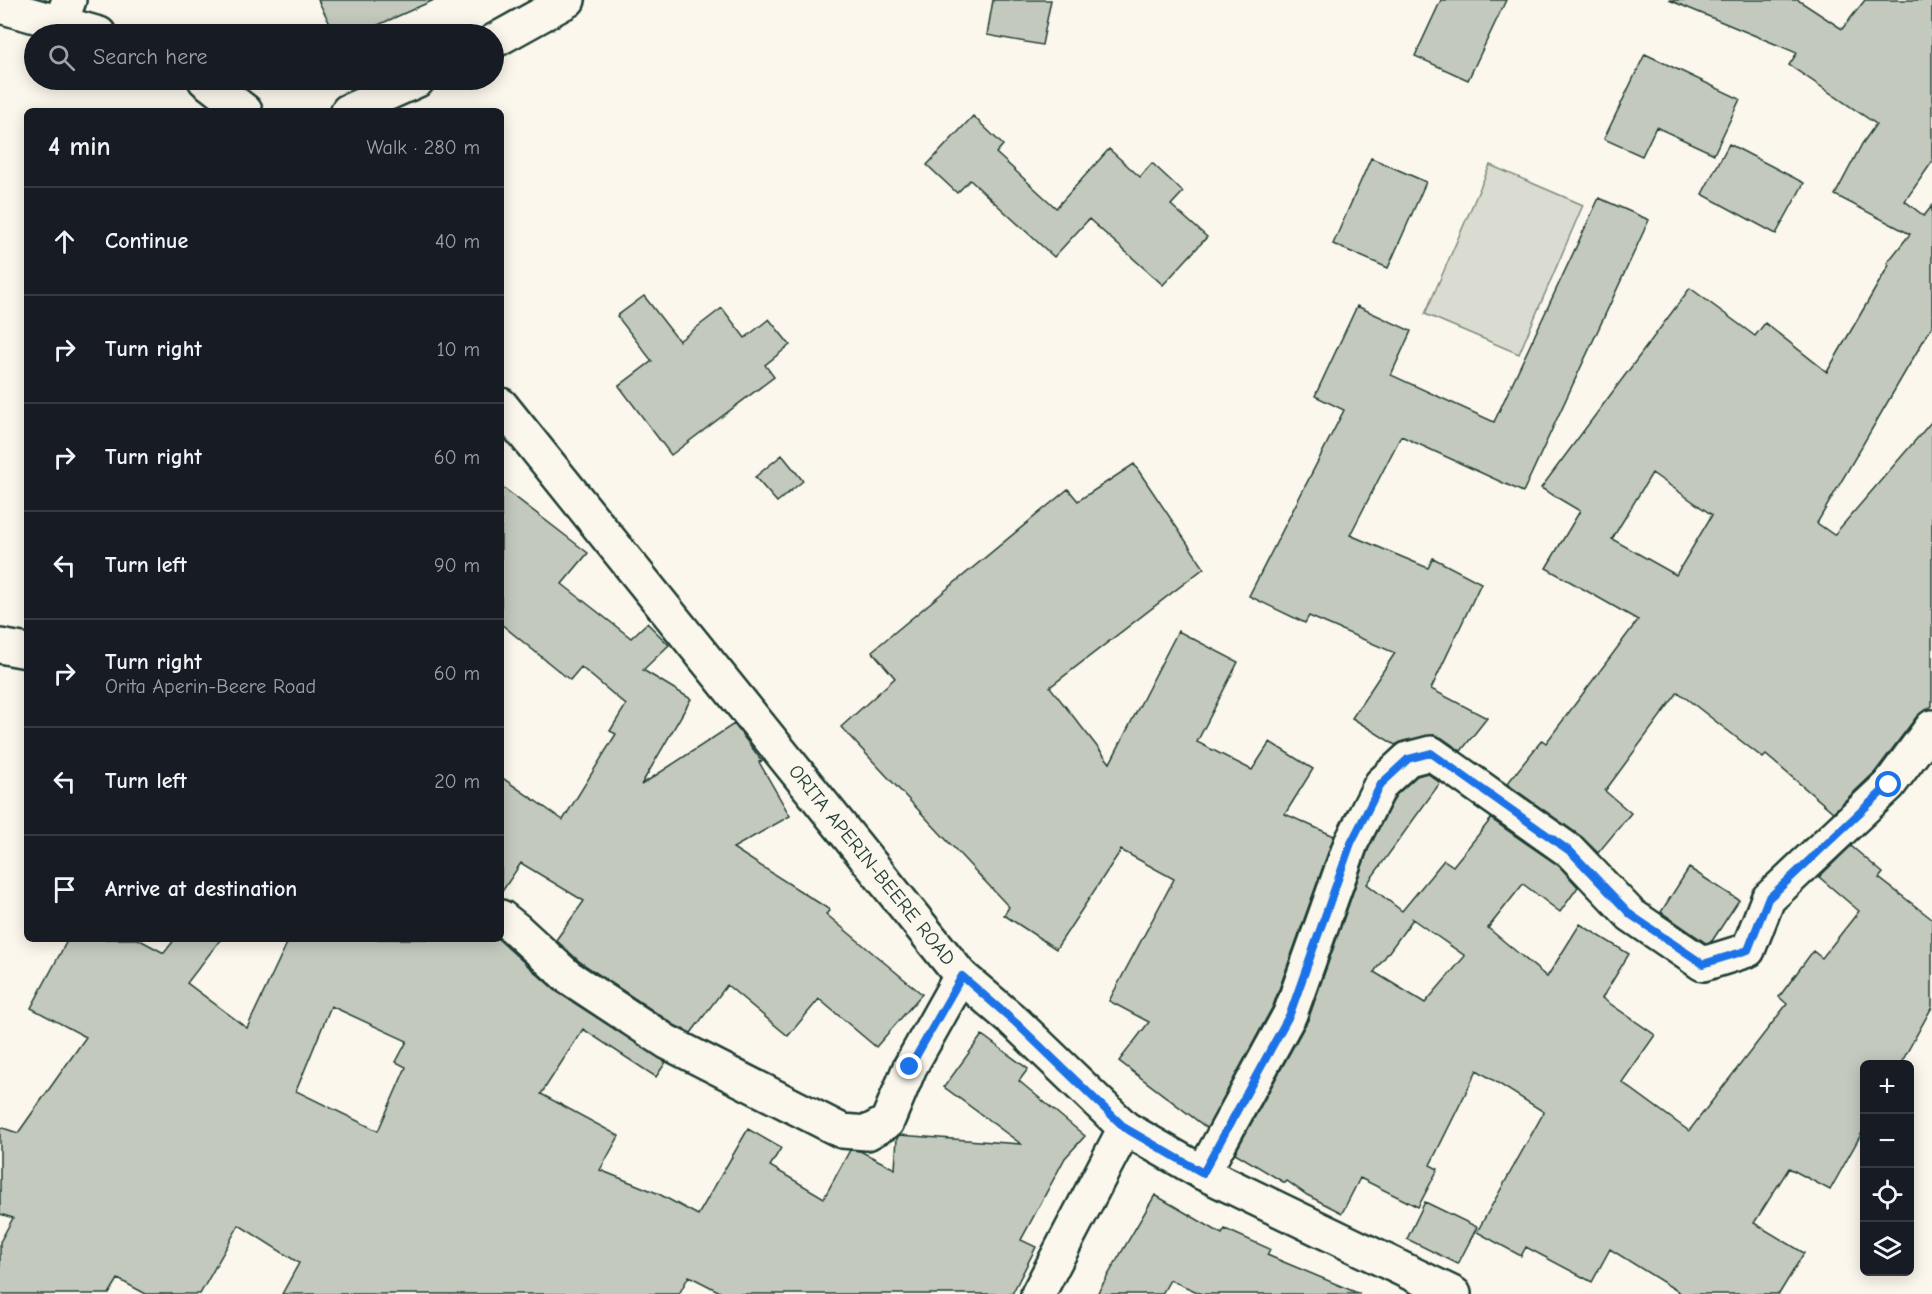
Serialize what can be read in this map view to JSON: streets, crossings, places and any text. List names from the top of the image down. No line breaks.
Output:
{"streets":{"street":["ORITA APERIN-BEERE ROAD"]},"page":{"search":"Search here","heading":["4 min","Walk · 280 m"],"list":[["Continue","40 m"],["Turn right","10 m"],["Turn right","60 m"],["Turn left","90 m"],["Turn right","Orita Aperin-Beere Road","60 m"],["Turn left","20 m"],"Arrive at destination"],"map_buttons":["+","−"]}}
